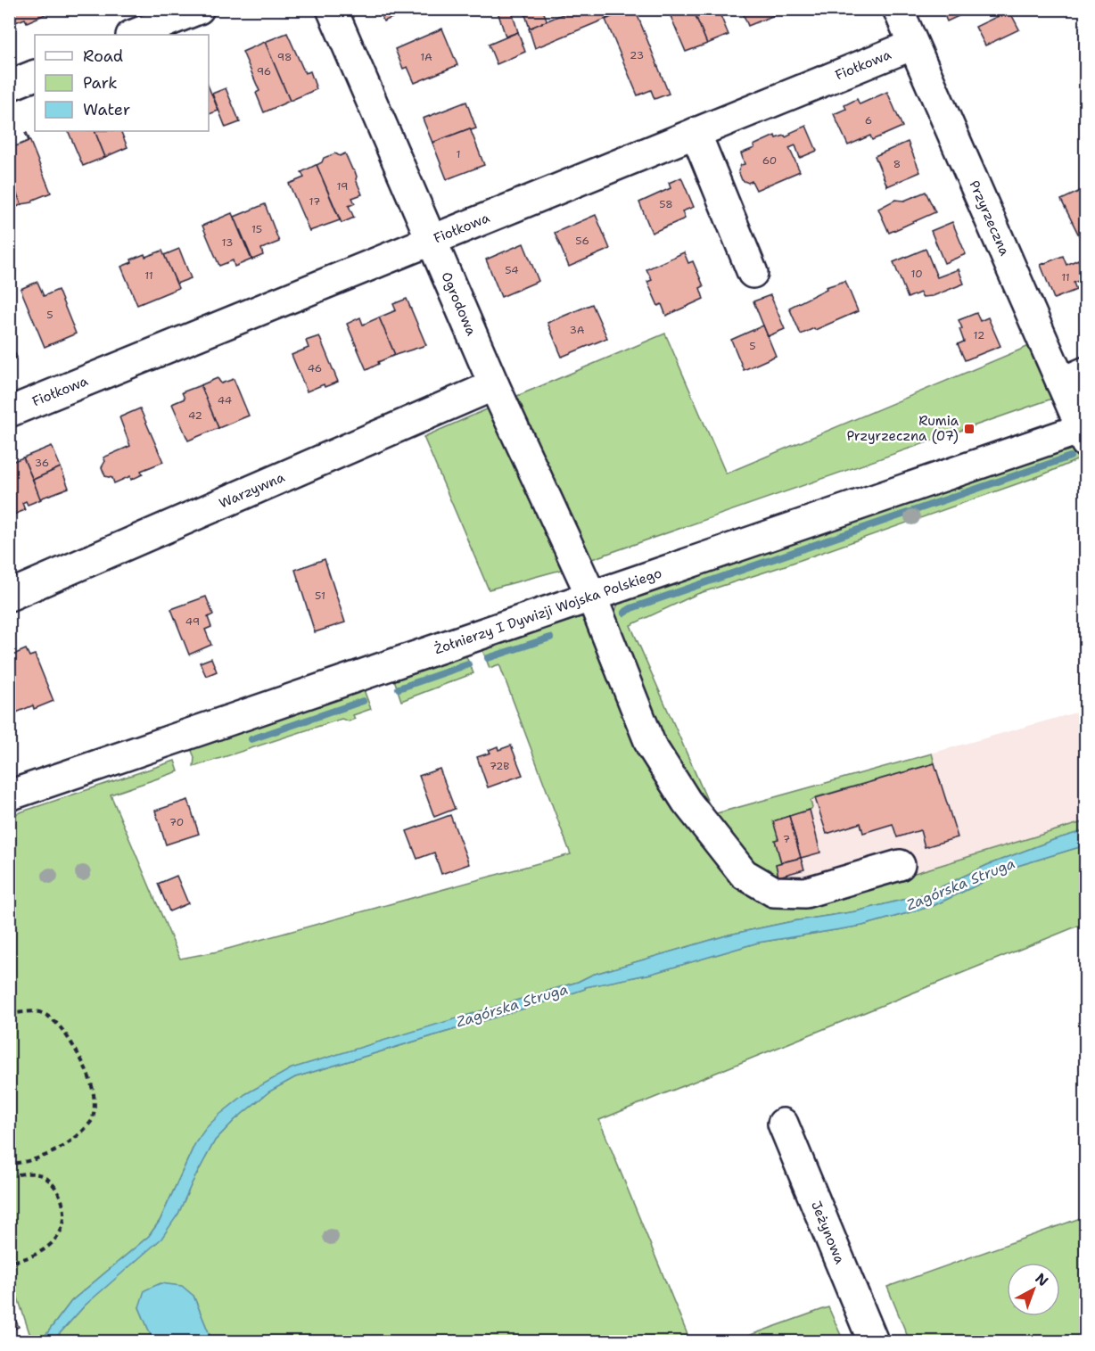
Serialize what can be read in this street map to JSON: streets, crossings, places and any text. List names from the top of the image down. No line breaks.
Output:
{"streets":{"street":["Fiołkowa","Przyrzeczna","Ogrodowa","Warzywna","Żołnierzy I Dywizji Wojska Polskiego","Jeżynowa"]},"crossings":[["Fiołkowa","Przyrzeczna"],["Fiołkowa","Ogrodowa"],["Przyrzeczna","Żołnierzy I Dywizji Wojska Polskiego"],["Ogrodowa","Warzywna"],["Ogrodowa","Żołnierzy I Dywizji Wojska Polskiego"]],"water":["Zagórska Struga"],"places":{"transit":["Rumia Przyrzeczna (07)"]},"house_numbers":["23","98","1A","96","6","1","60","8","19","17","58","15","56","13","54","10","11","11","5","3A","12","5","46","44","42","36","51","49","72B","70","7"],"legend":["Road","Park","Water"],"north":"top right"}
